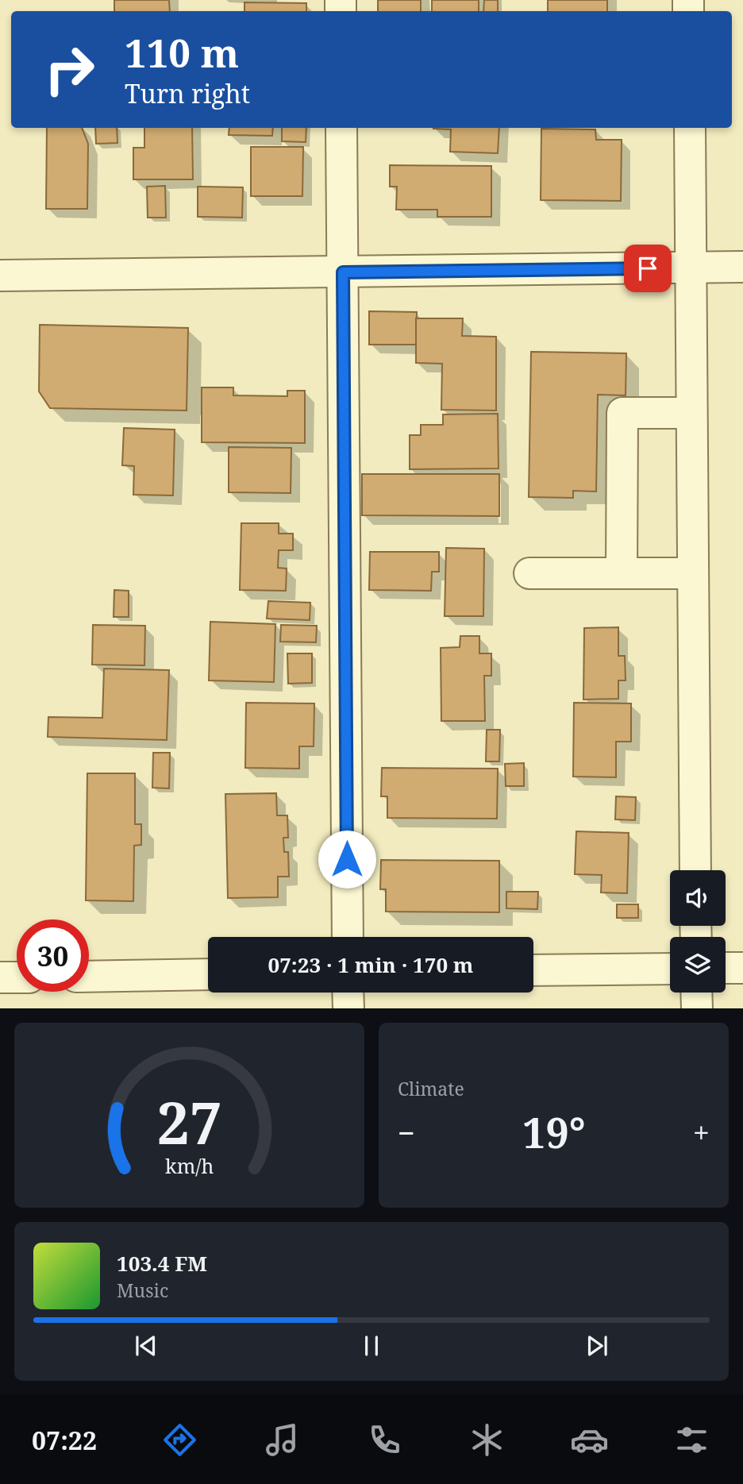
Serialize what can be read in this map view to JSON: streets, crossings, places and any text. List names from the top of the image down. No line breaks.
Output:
{"page":{"turn":["110 m","Turn right"],"limit":"30","trip":"07:23 · 1 min · 170 m","tile":"Climate","heat":["−","19°","+"],"song":["103.4 FM","Music"],"tabs":"07:22","gauge":["27","km/h"]}}
